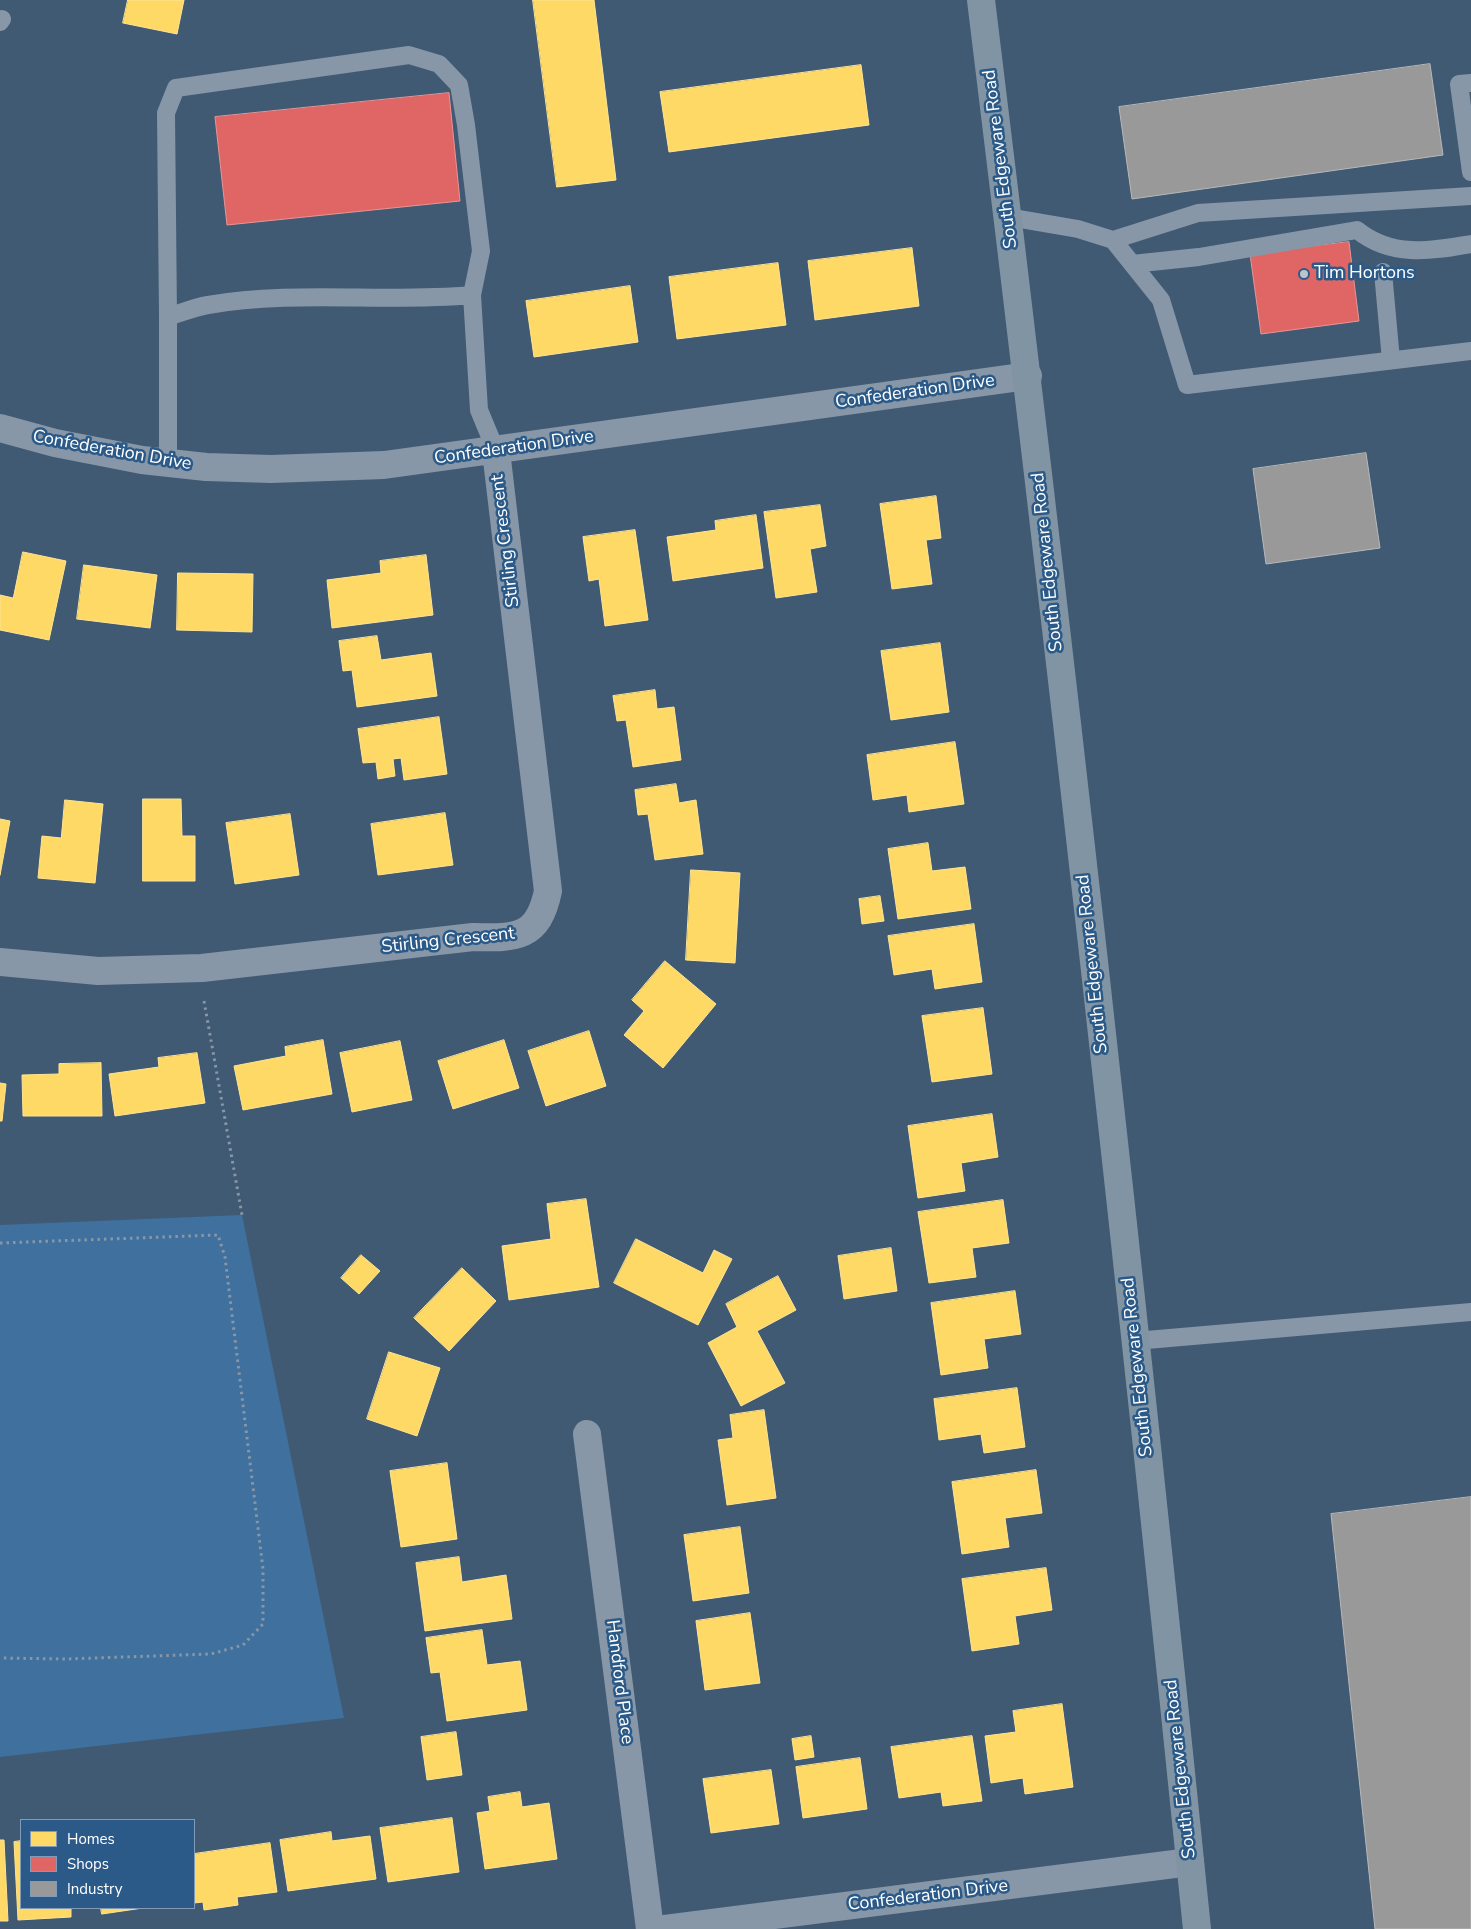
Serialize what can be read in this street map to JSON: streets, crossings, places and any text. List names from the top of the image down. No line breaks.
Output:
{"streets":{"main road":["South Edgeware Road"],"street":["Confederation Drive","Stirling Crescent","Handford Place"]},"crossings":[["South Edgeware Road","Confederation Drive"],["Confederation Drive","Stirling Crescent"]],"places":["Tim Hortons"],"legend":["Homes","Shops","Industry"]}
